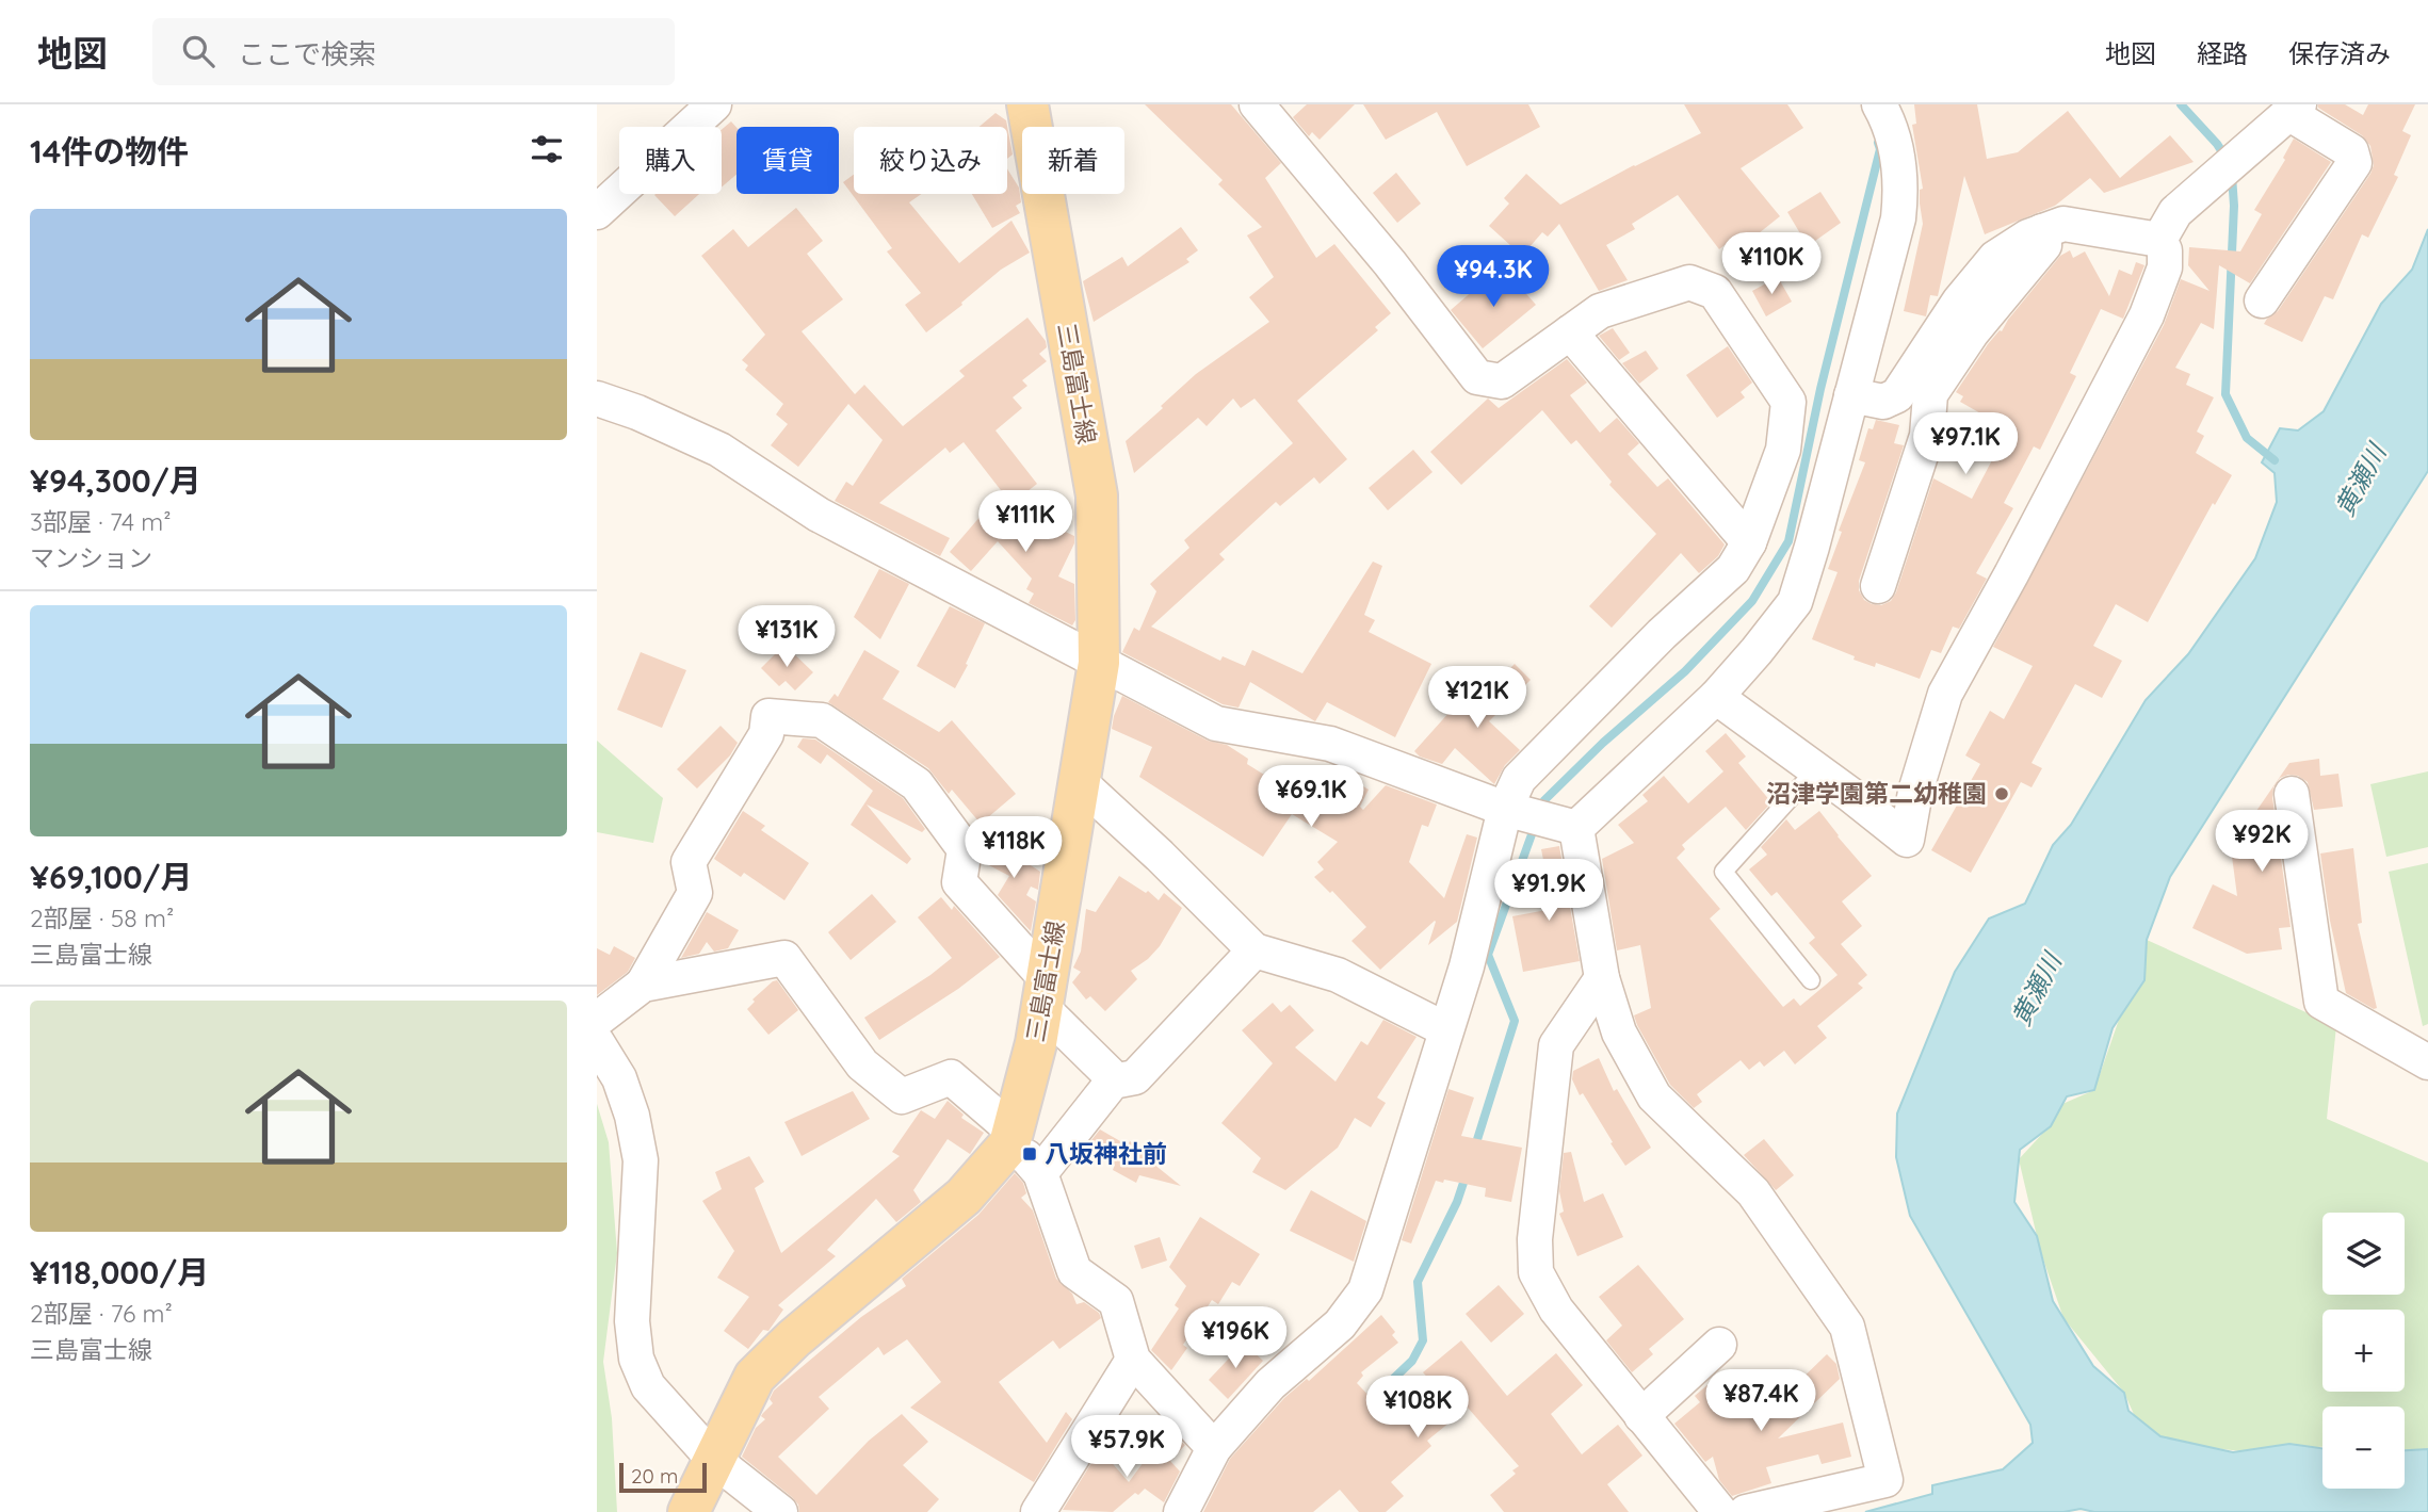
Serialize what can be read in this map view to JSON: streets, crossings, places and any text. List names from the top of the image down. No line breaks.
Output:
{"streets":{"main road":["三島富士線"]},"water":["黄瀬川"],"places":{"other":["沼津学園第二幼稚園"],"transit":["八坂神社前"]},"scale_bar":"20 m","page":{"header":"地図","search":"ここで検索","nav":["地図","経路","保存済み"],"heading":"14件の物件","chip":["購入","賃貸","絞り込み","新着"],"list":[{"name":"¥94,300/月","note":"3部屋 · 74 m² · マンション"},{"name":"¥69,100/月","note":"2部屋 · 58 m² · 三島富士線"},{"name":"¥118,000/月","note":"2部屋 · 76 m² · 三島富士線"}],"price":["¥110K","¥94.3K","¥97.1K","¥111K","¥131K","¥121K","¥69.1K","¥92K","¥118K","¥91.9K","¥196K","¥87.4K","¥108K","¥57.9K"],"map_buttons":["+","−"],"scale":"20 m"}}
